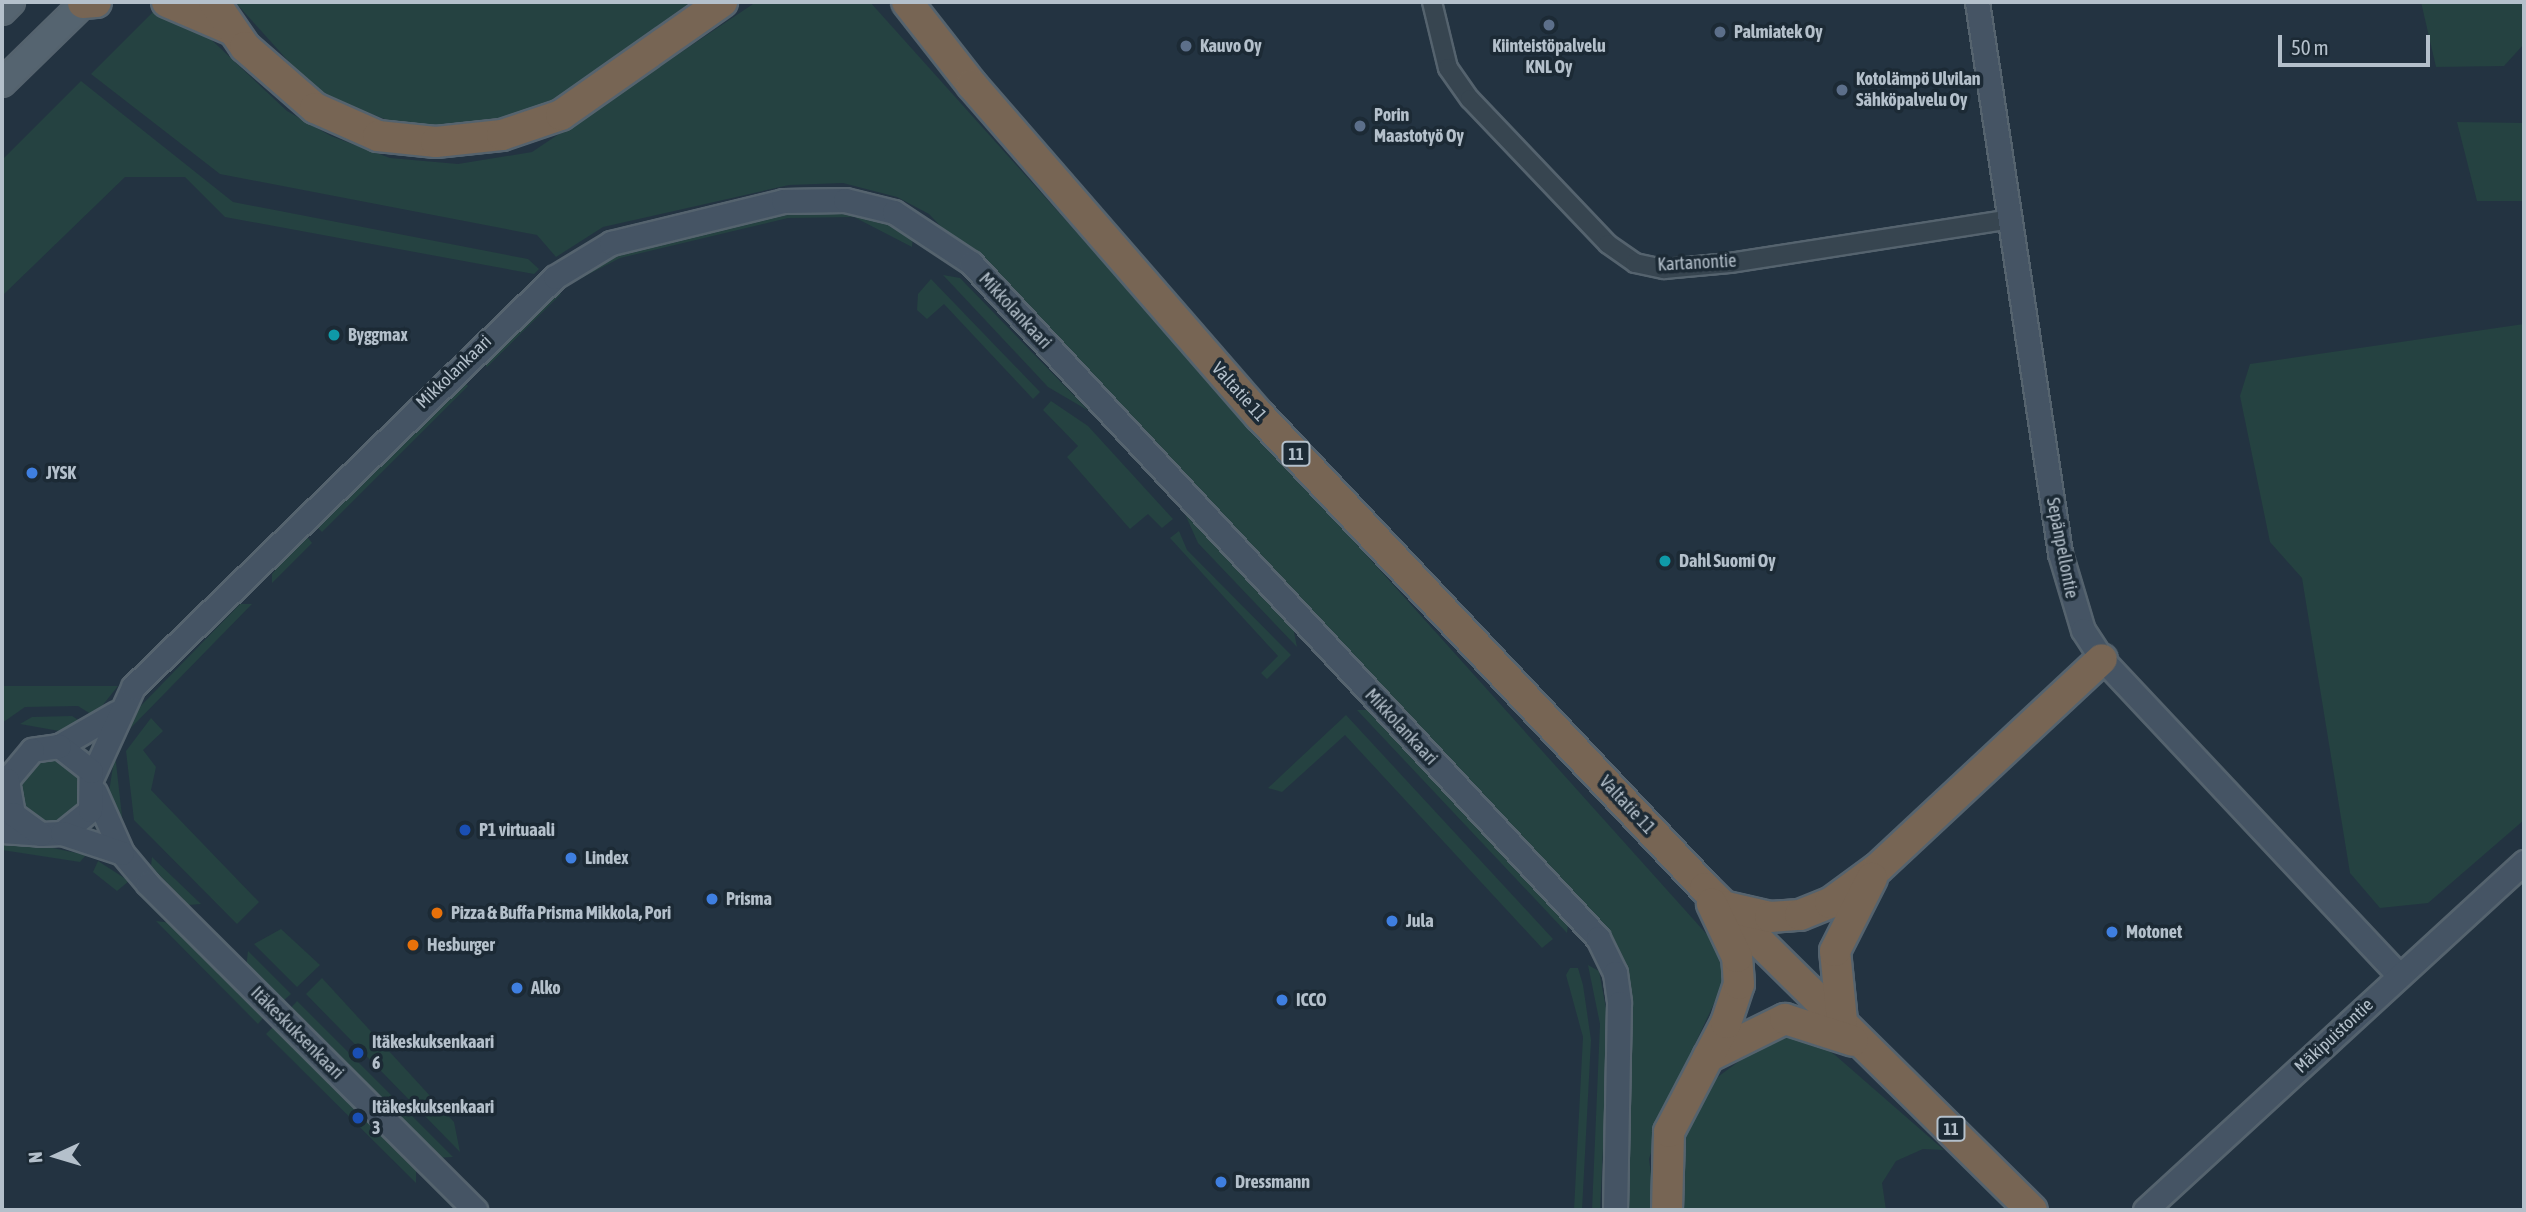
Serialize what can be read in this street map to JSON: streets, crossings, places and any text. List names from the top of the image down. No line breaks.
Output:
{"streets":{"highway":["Valtatie 11","11"],"street":["Kartanontie","Mikkolankaari","Sepänpellontie","Itäkeskuksenkaari","Mäkipuistontie"]},"crossings":[["Kartanontie","Sepänpellontie"],["Mikkolankaari","Itäkeskuksenkaari"],["Valtatie 11","11"],["Sepänpellontie","Mäkipuistontie"]],"places":["Kiinteistöpalvelu KNL Oy","Palmiatek Oy","Kauvo Oy","Kotolämpö Ulvilan Sähköpalvelu Oy","Porin Maastotyö Oy","Byggmax","JYSK","Dahl Suomi Oy","P1 virtuaali","Lindex","Prisma","Pizza & Buffa Prisma Mikkola, Pori","Jula","Motonet","Hesburger","Alko","ICCO","Itäkeskuksenkaari 6","Itäkeskuksenkaari 3","Dressmann"],"scale_bar":"50 m","north":"left"}
